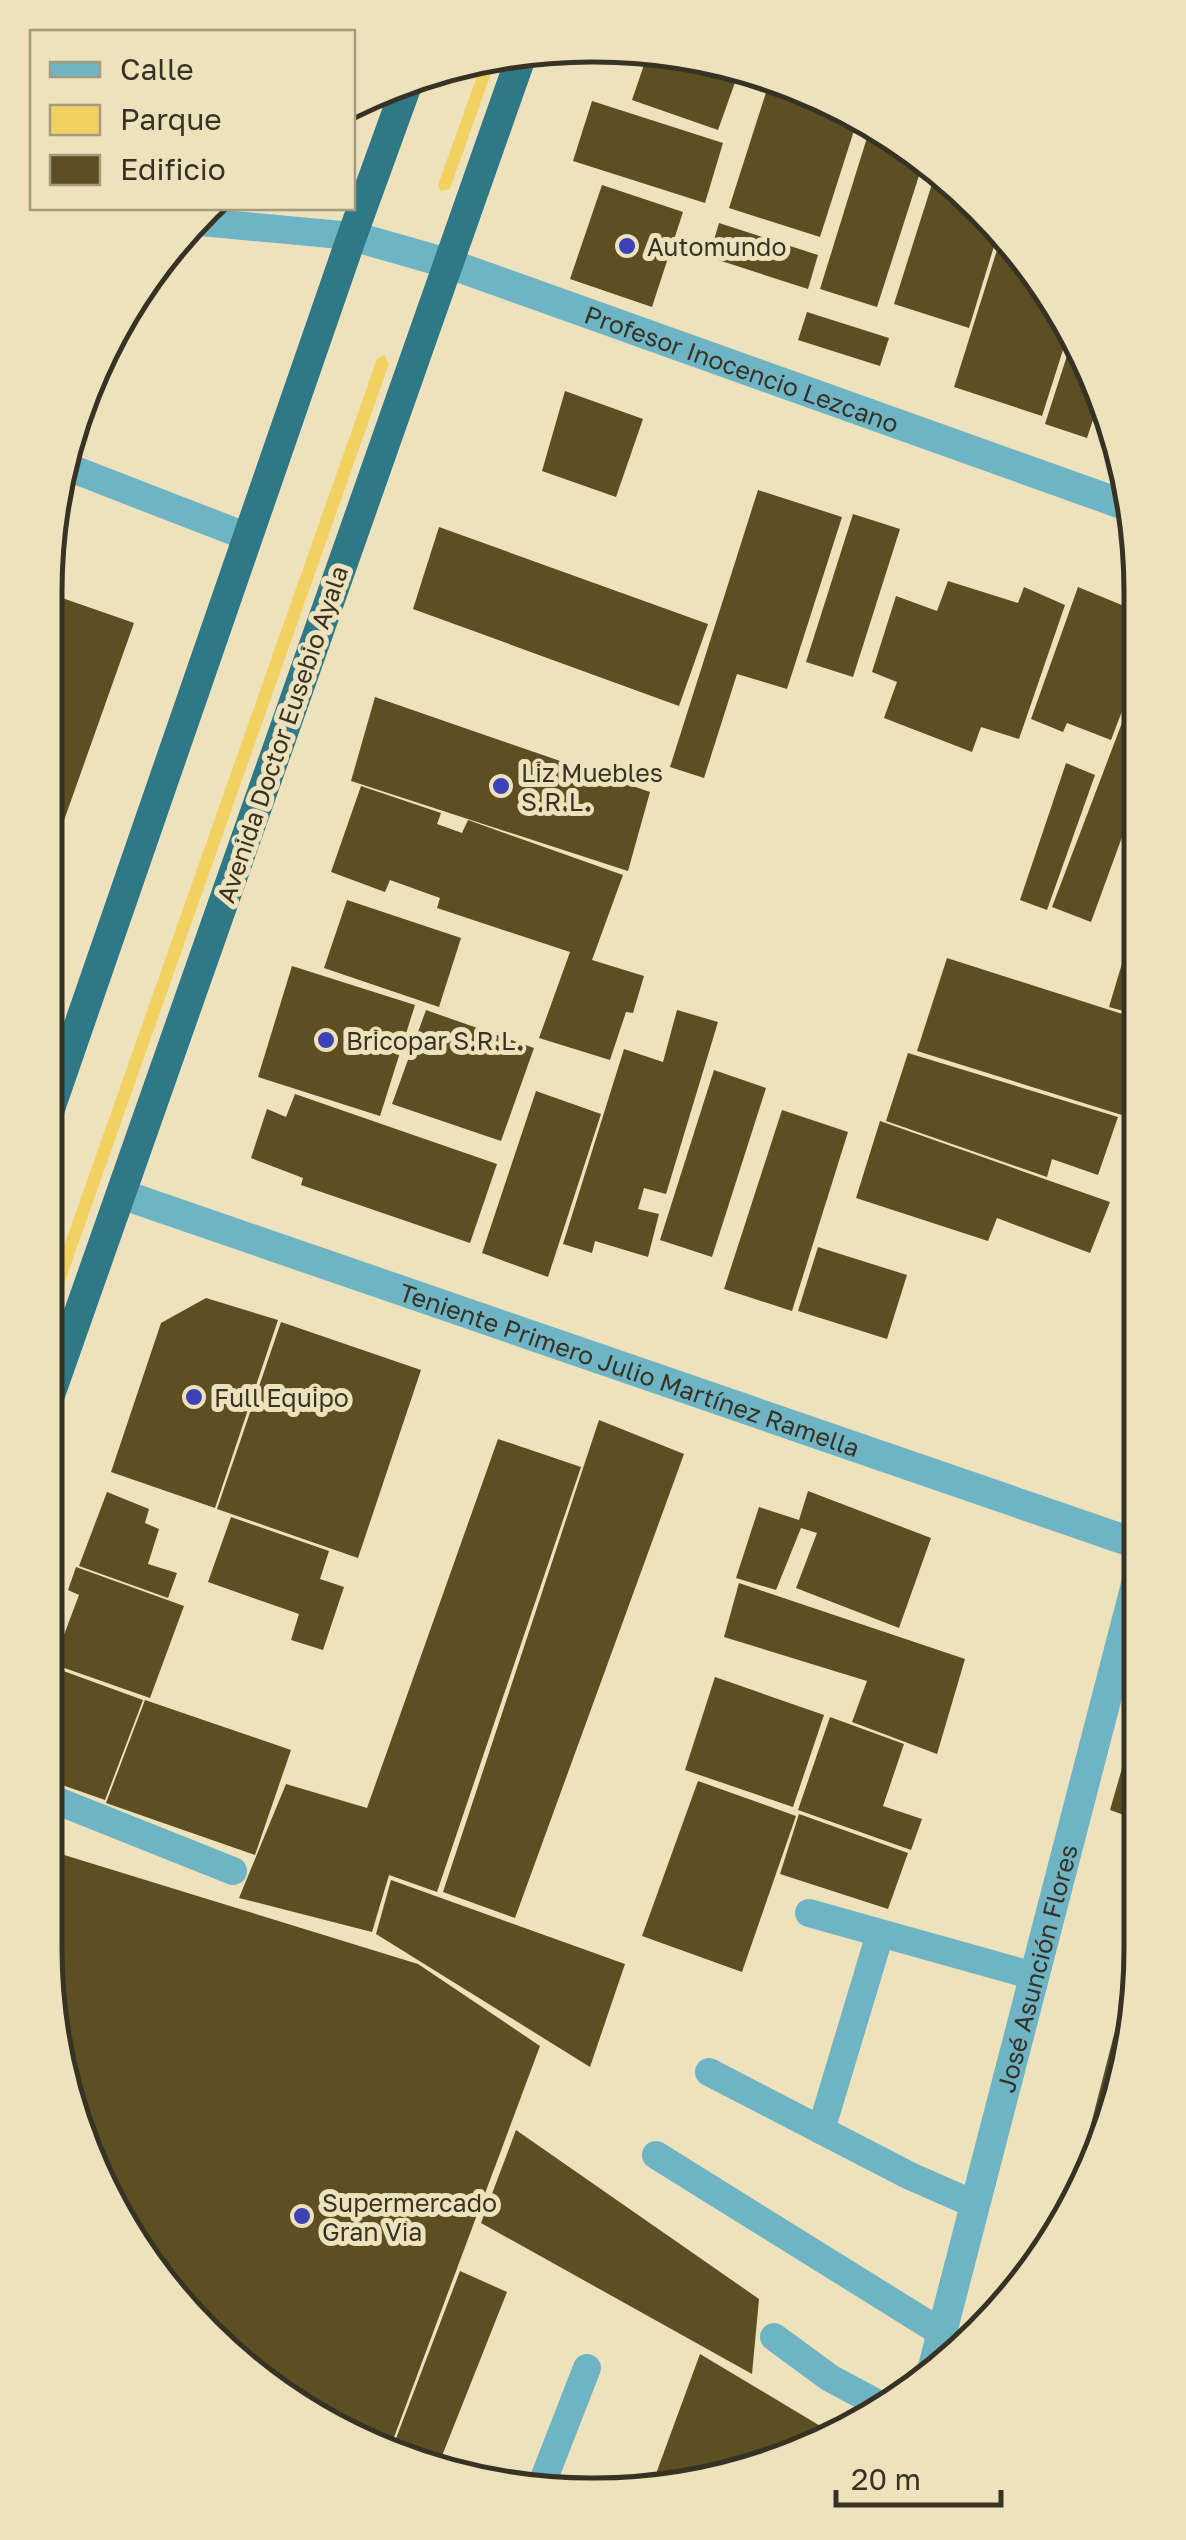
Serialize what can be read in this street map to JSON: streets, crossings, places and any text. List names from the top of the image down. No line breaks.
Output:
{"streets":{"highway":["Avenida Doctor Eusebio Ayala"],"street":["Profesor Inocencio Lezcano","Teniente Primero Julio Martínez Ramella","José Asunción Flores"]},"crossings":[["Profesor Inocencio Lezcano","Avenida Doctor Eusebio Ayala"],["Avenida Doctor Eusebio Ayala","Teniente Primero Julio Martínez Ramella"]],"places":["Automundo","Liz Muebles S.R.L.","Bricopar S.R.L.","Full Equipo","Supermercado Gran Via"],"legend":["Calle","Parque","Edificio"],"scale_bar":"20 m"}
